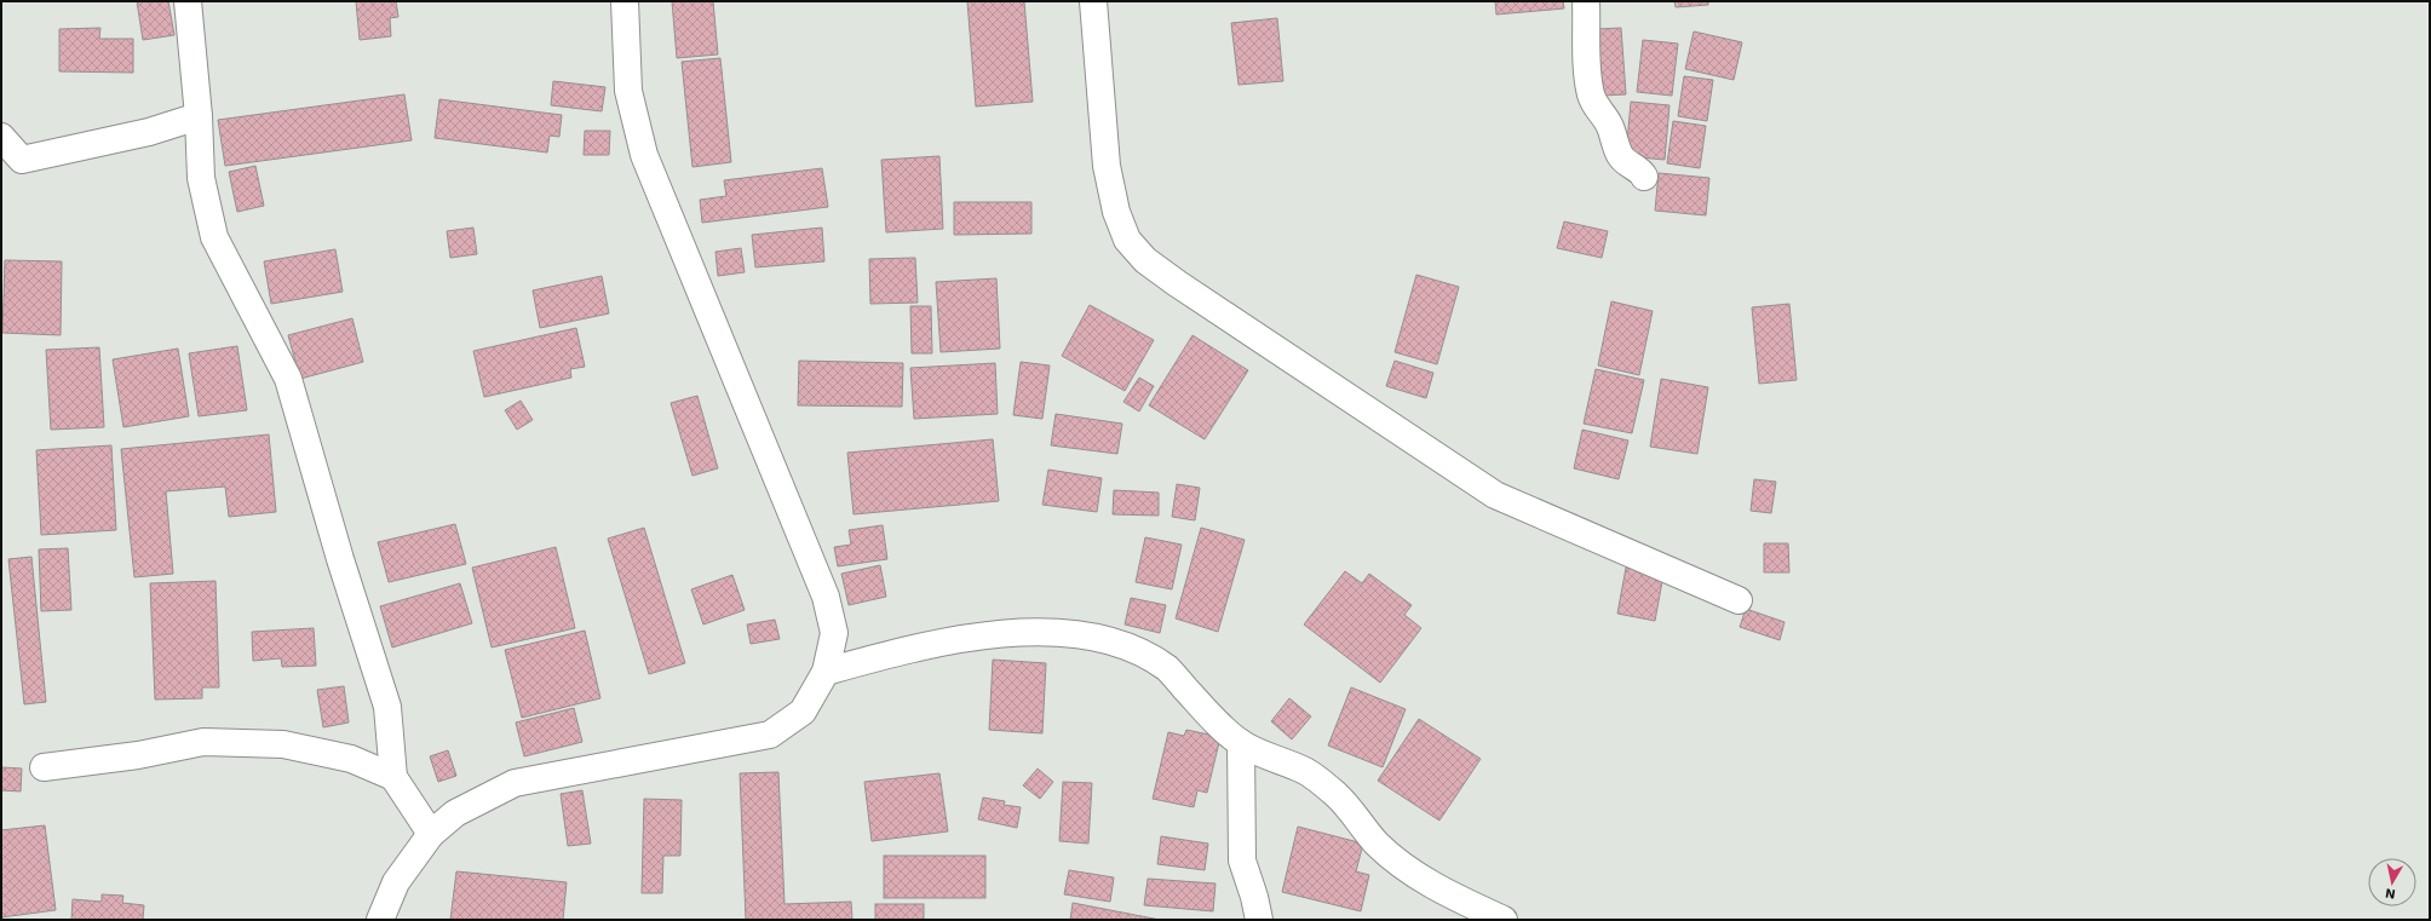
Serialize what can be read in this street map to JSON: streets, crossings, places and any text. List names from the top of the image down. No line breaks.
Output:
{"north":"bottom"}
